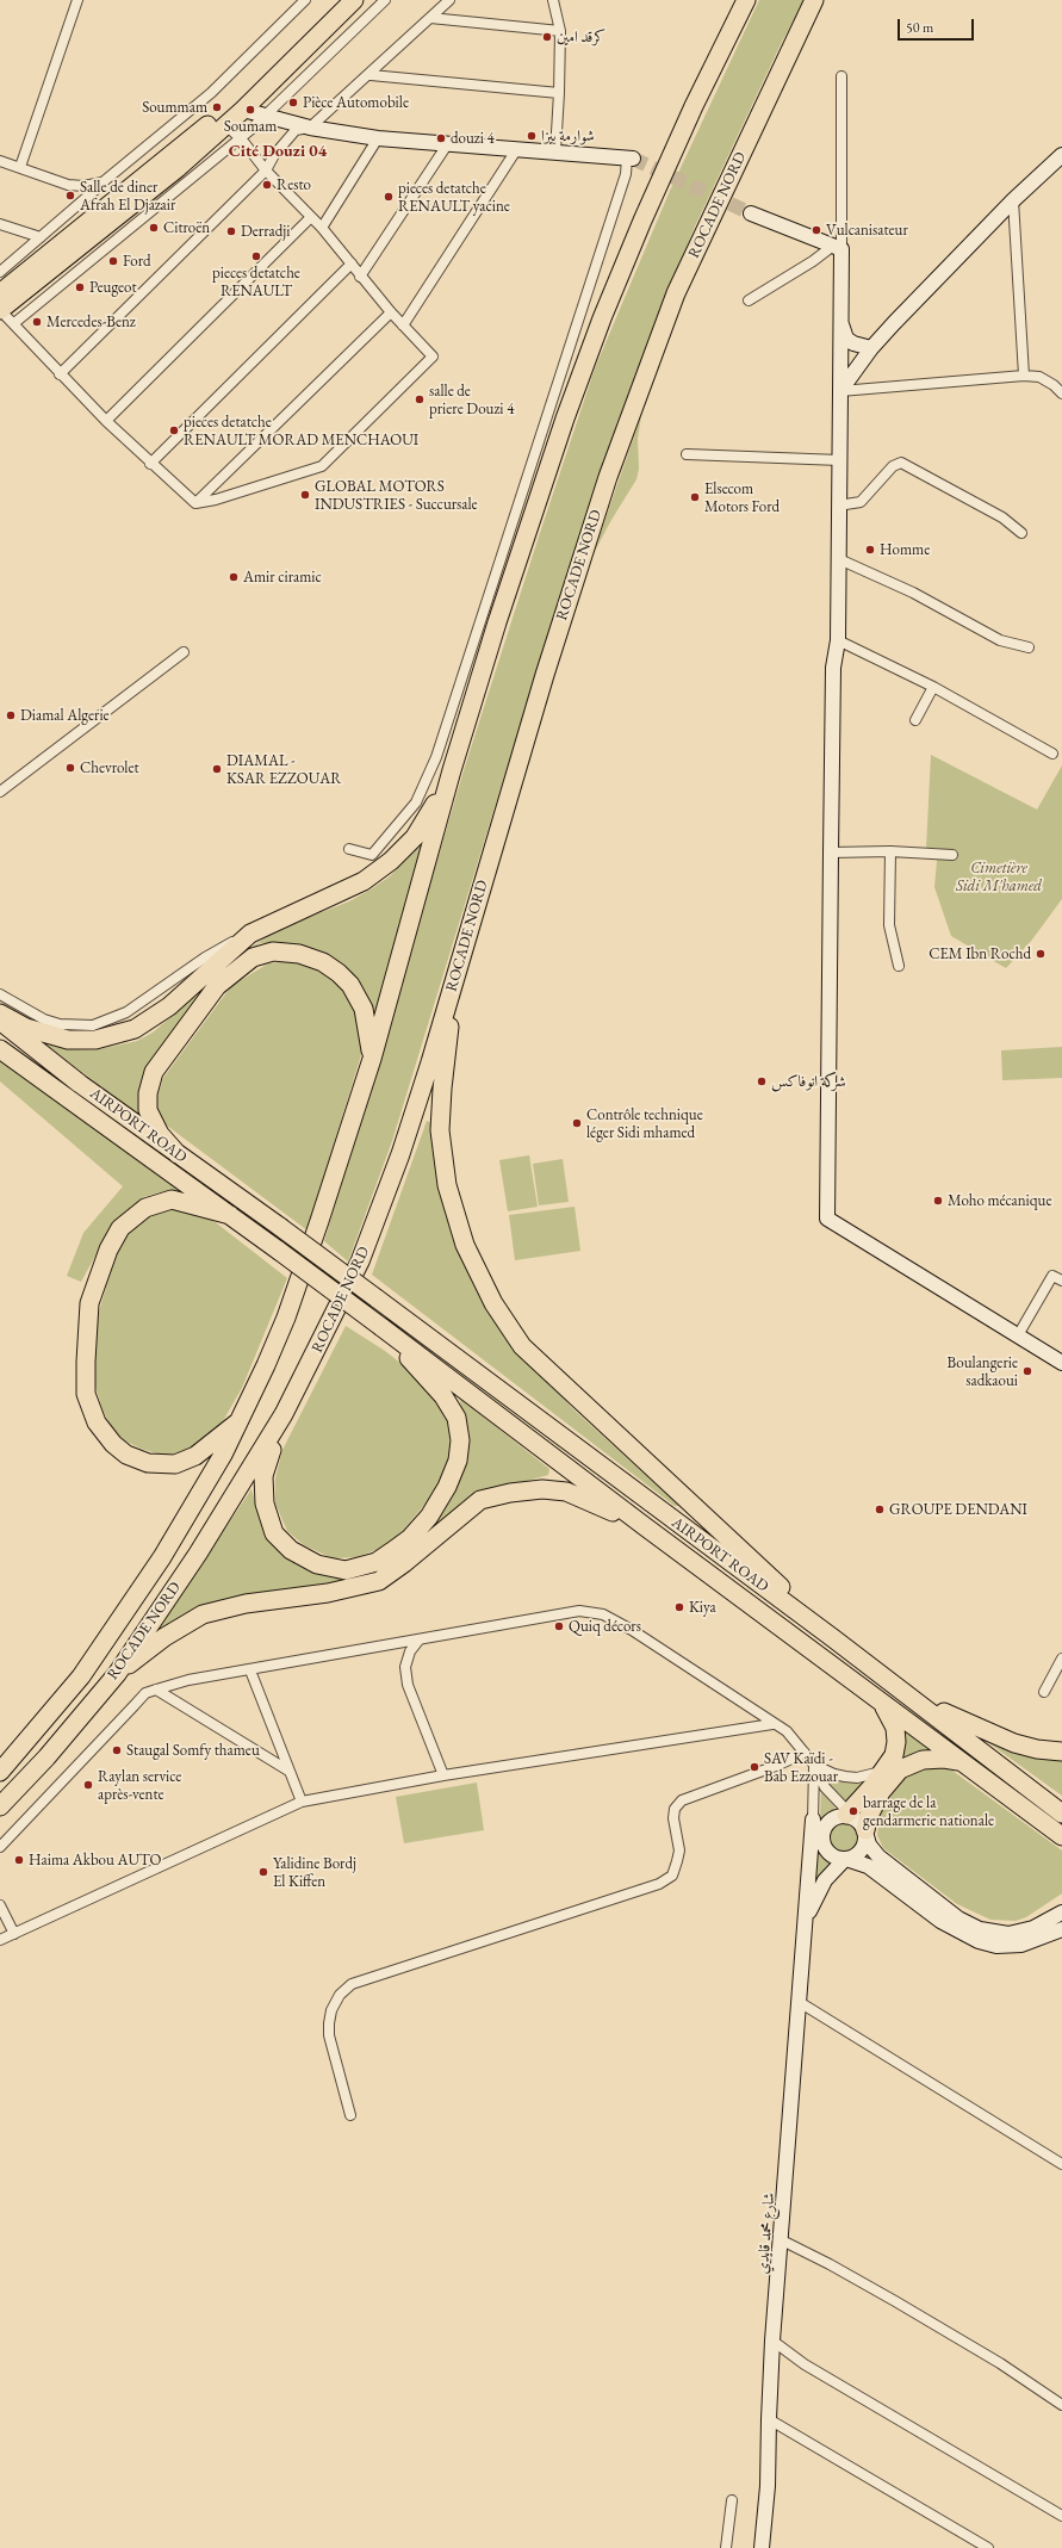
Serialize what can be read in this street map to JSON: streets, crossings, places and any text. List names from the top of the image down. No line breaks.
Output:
{"streets":{"highway":["ROCADE NORD","AIRPORT ROAD"],"street":["شارع محمد قايدي"]},"districts":["Cité Douzi 04"],"parks":["Cimetière Sidi M'hamed"],"places":["كرقد امين","Pièce Automobile","Soummam","Soumam","شوارمة بيزا","douzi 4","Resto","Salle de diner Afrah El Djazair","pieces detatche RENAULT yacine","Citroën","Vulcanisateur","Derradji","pieces detatche RENAULT","Ford","Peugeot","Mercedes-Benz","salle de priere Douzi 4","pieces detatche RENAULT MORAD MENCHAOUI","GLOBAL MOTORS INDUSTRIES - Succursale","Elsecom Motors Ford","Homme","Amir ciramic","Diamal Algerie","Chevrolet","DIAMAL - KSAR EZZOUAR","CEM Ibn Rochd","شركة انوفاكس","Contrôle technique léger Sidi mhamed","Moho mécanique","Boulangerie sadkaoui","GROUPE DENDANI","Kiya","Quiq décors","Staugal Somfy thameu","SAV Kaïdi - Bab Ezzouar","Raylan service après-vente","barrage de la gendarmerie nationale","Haima Akbou AUTO","Yalidine Bordj El Kiffen"],"scale_bar":"50 m"}
